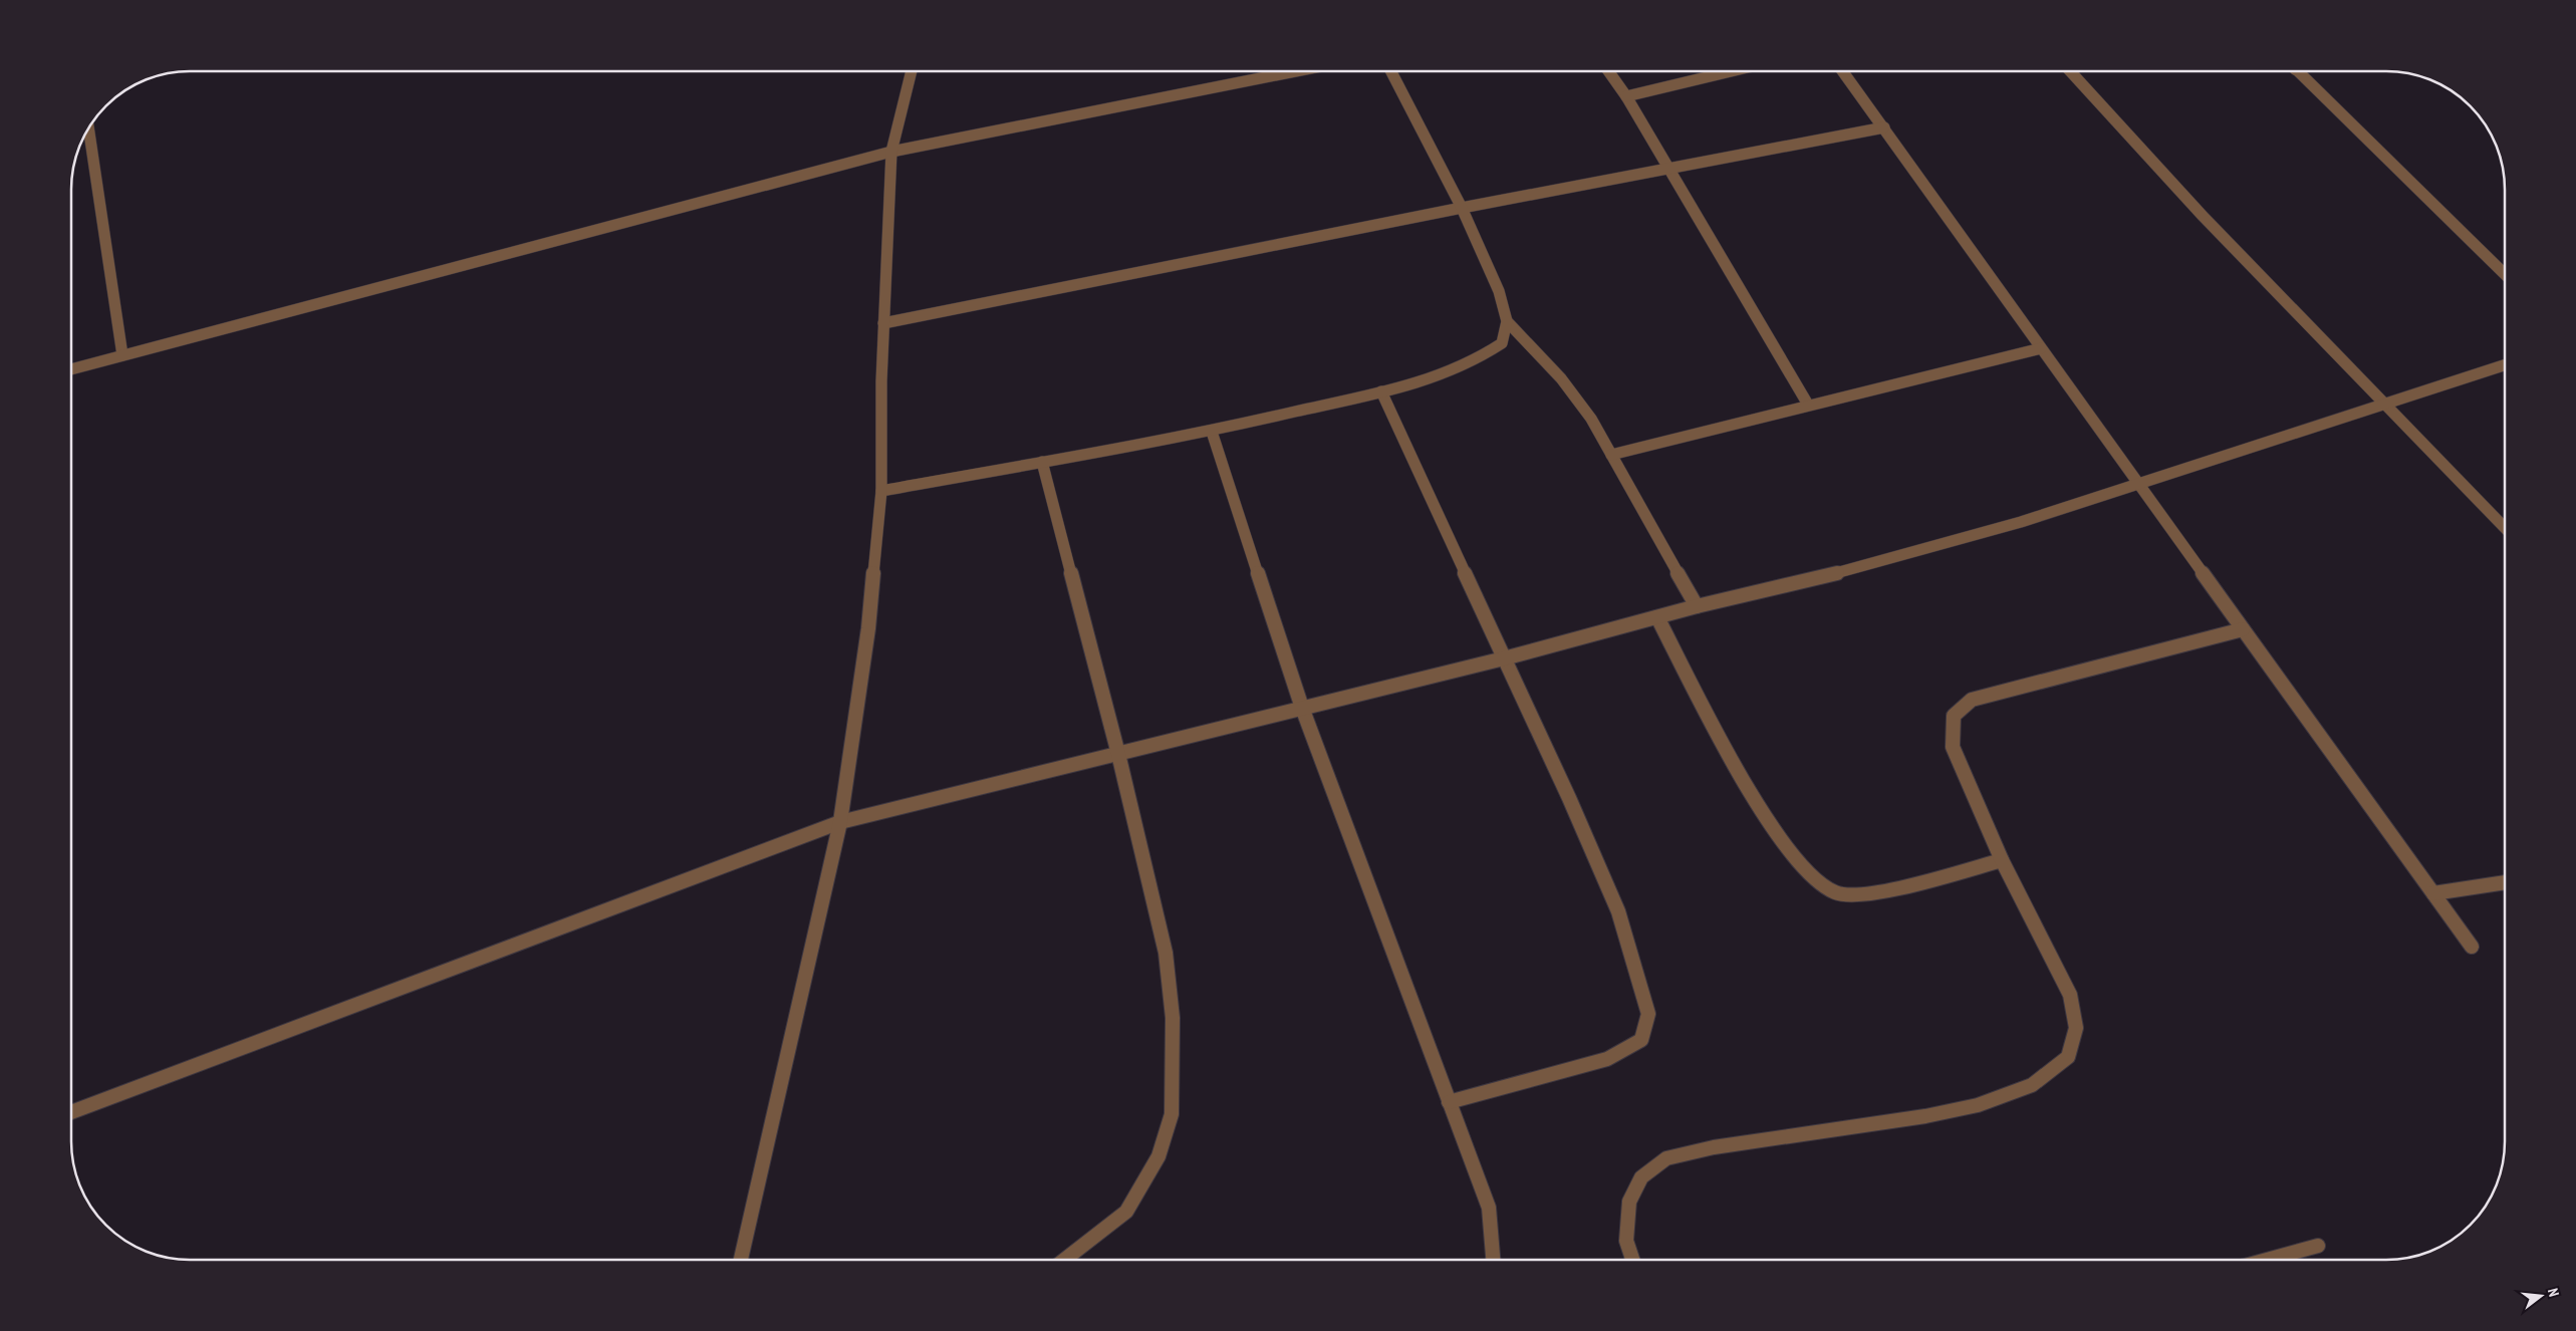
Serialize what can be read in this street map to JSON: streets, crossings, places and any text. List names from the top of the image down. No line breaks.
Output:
{"north":"right"}
